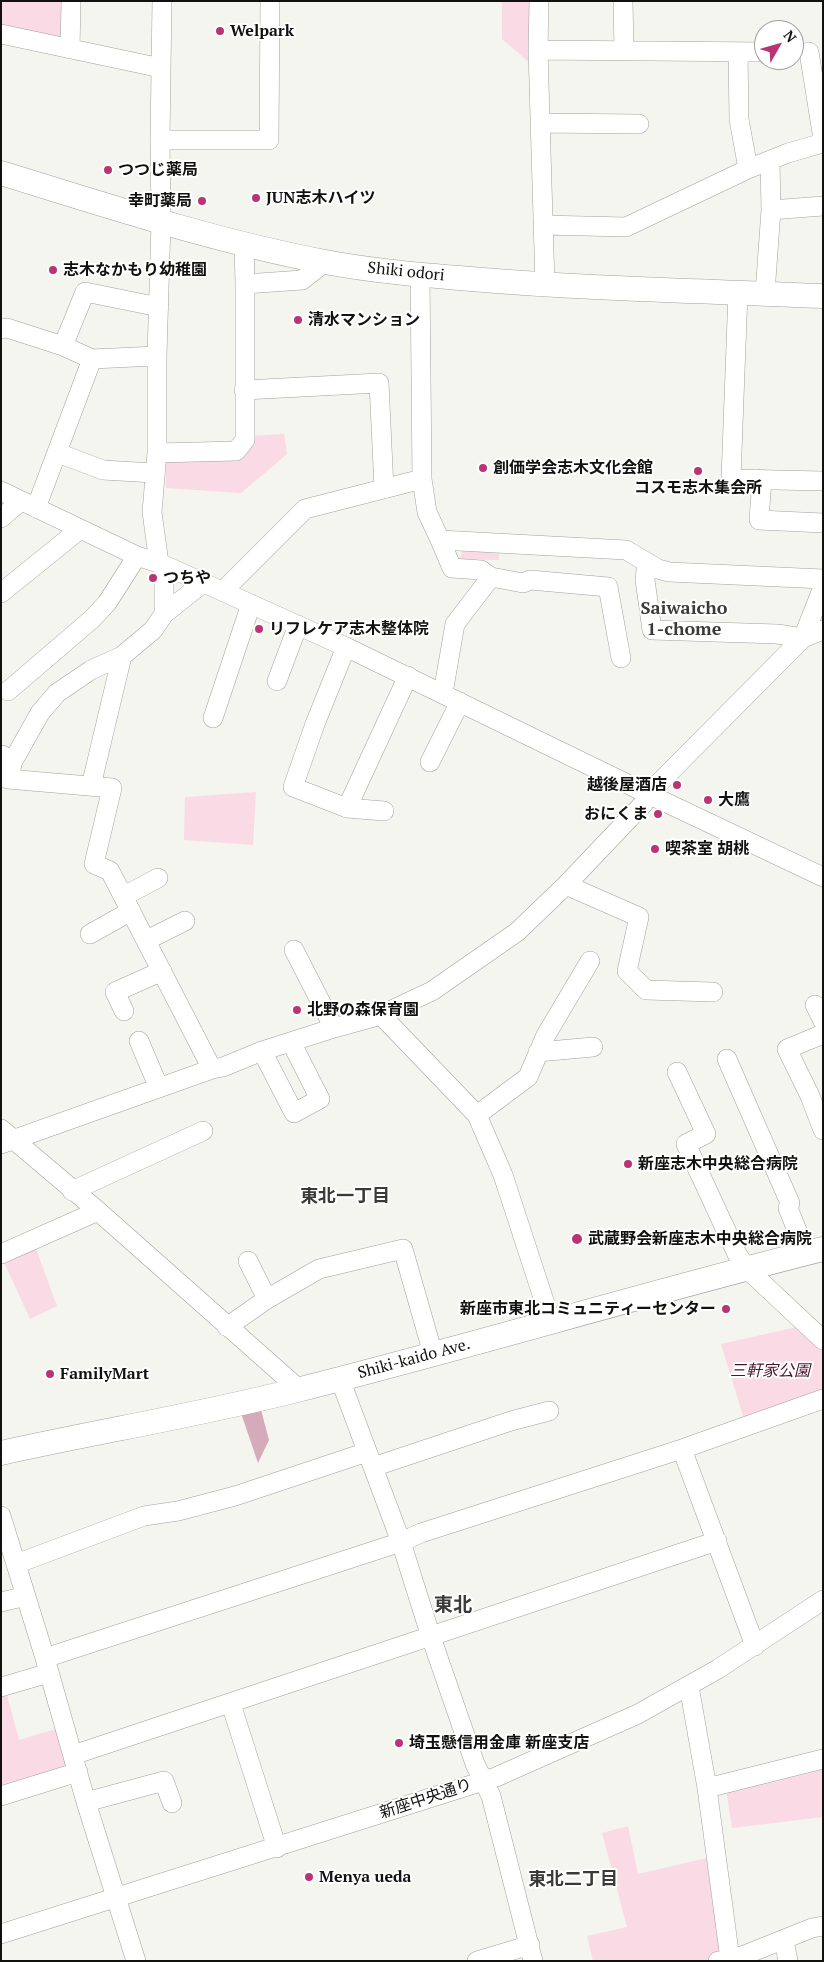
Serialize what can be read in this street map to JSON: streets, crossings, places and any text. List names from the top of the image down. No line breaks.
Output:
{"streets":{"main road":["Shiki odori","Shiki-kaido Ave."],"street":["新座中央通り"]},"districts":["Saiwaicho 1-chome","東北一丁目","東北","東北二丁目"],"parks":["三軒家公園"],"places":["Welpark","つつじ薬局","JUN志木ハイツ","幸町薬局","志木なかもり幼稚園","清水マンション","創価学会志木文化会館","コスモ志木集会所","つちや","リフレケア志木整体院","越後屋酒店","大鷹","おにくま","喫茶室 胡桃","北野の森保育園","新座志木中央総合病院","武蔵野会新座志木中央総合病院","新座市東北コミュニティーセンター","FamilyMart","埼玉懸信用金庫 新座支店","Menya ueda"],"north":"top right"}
